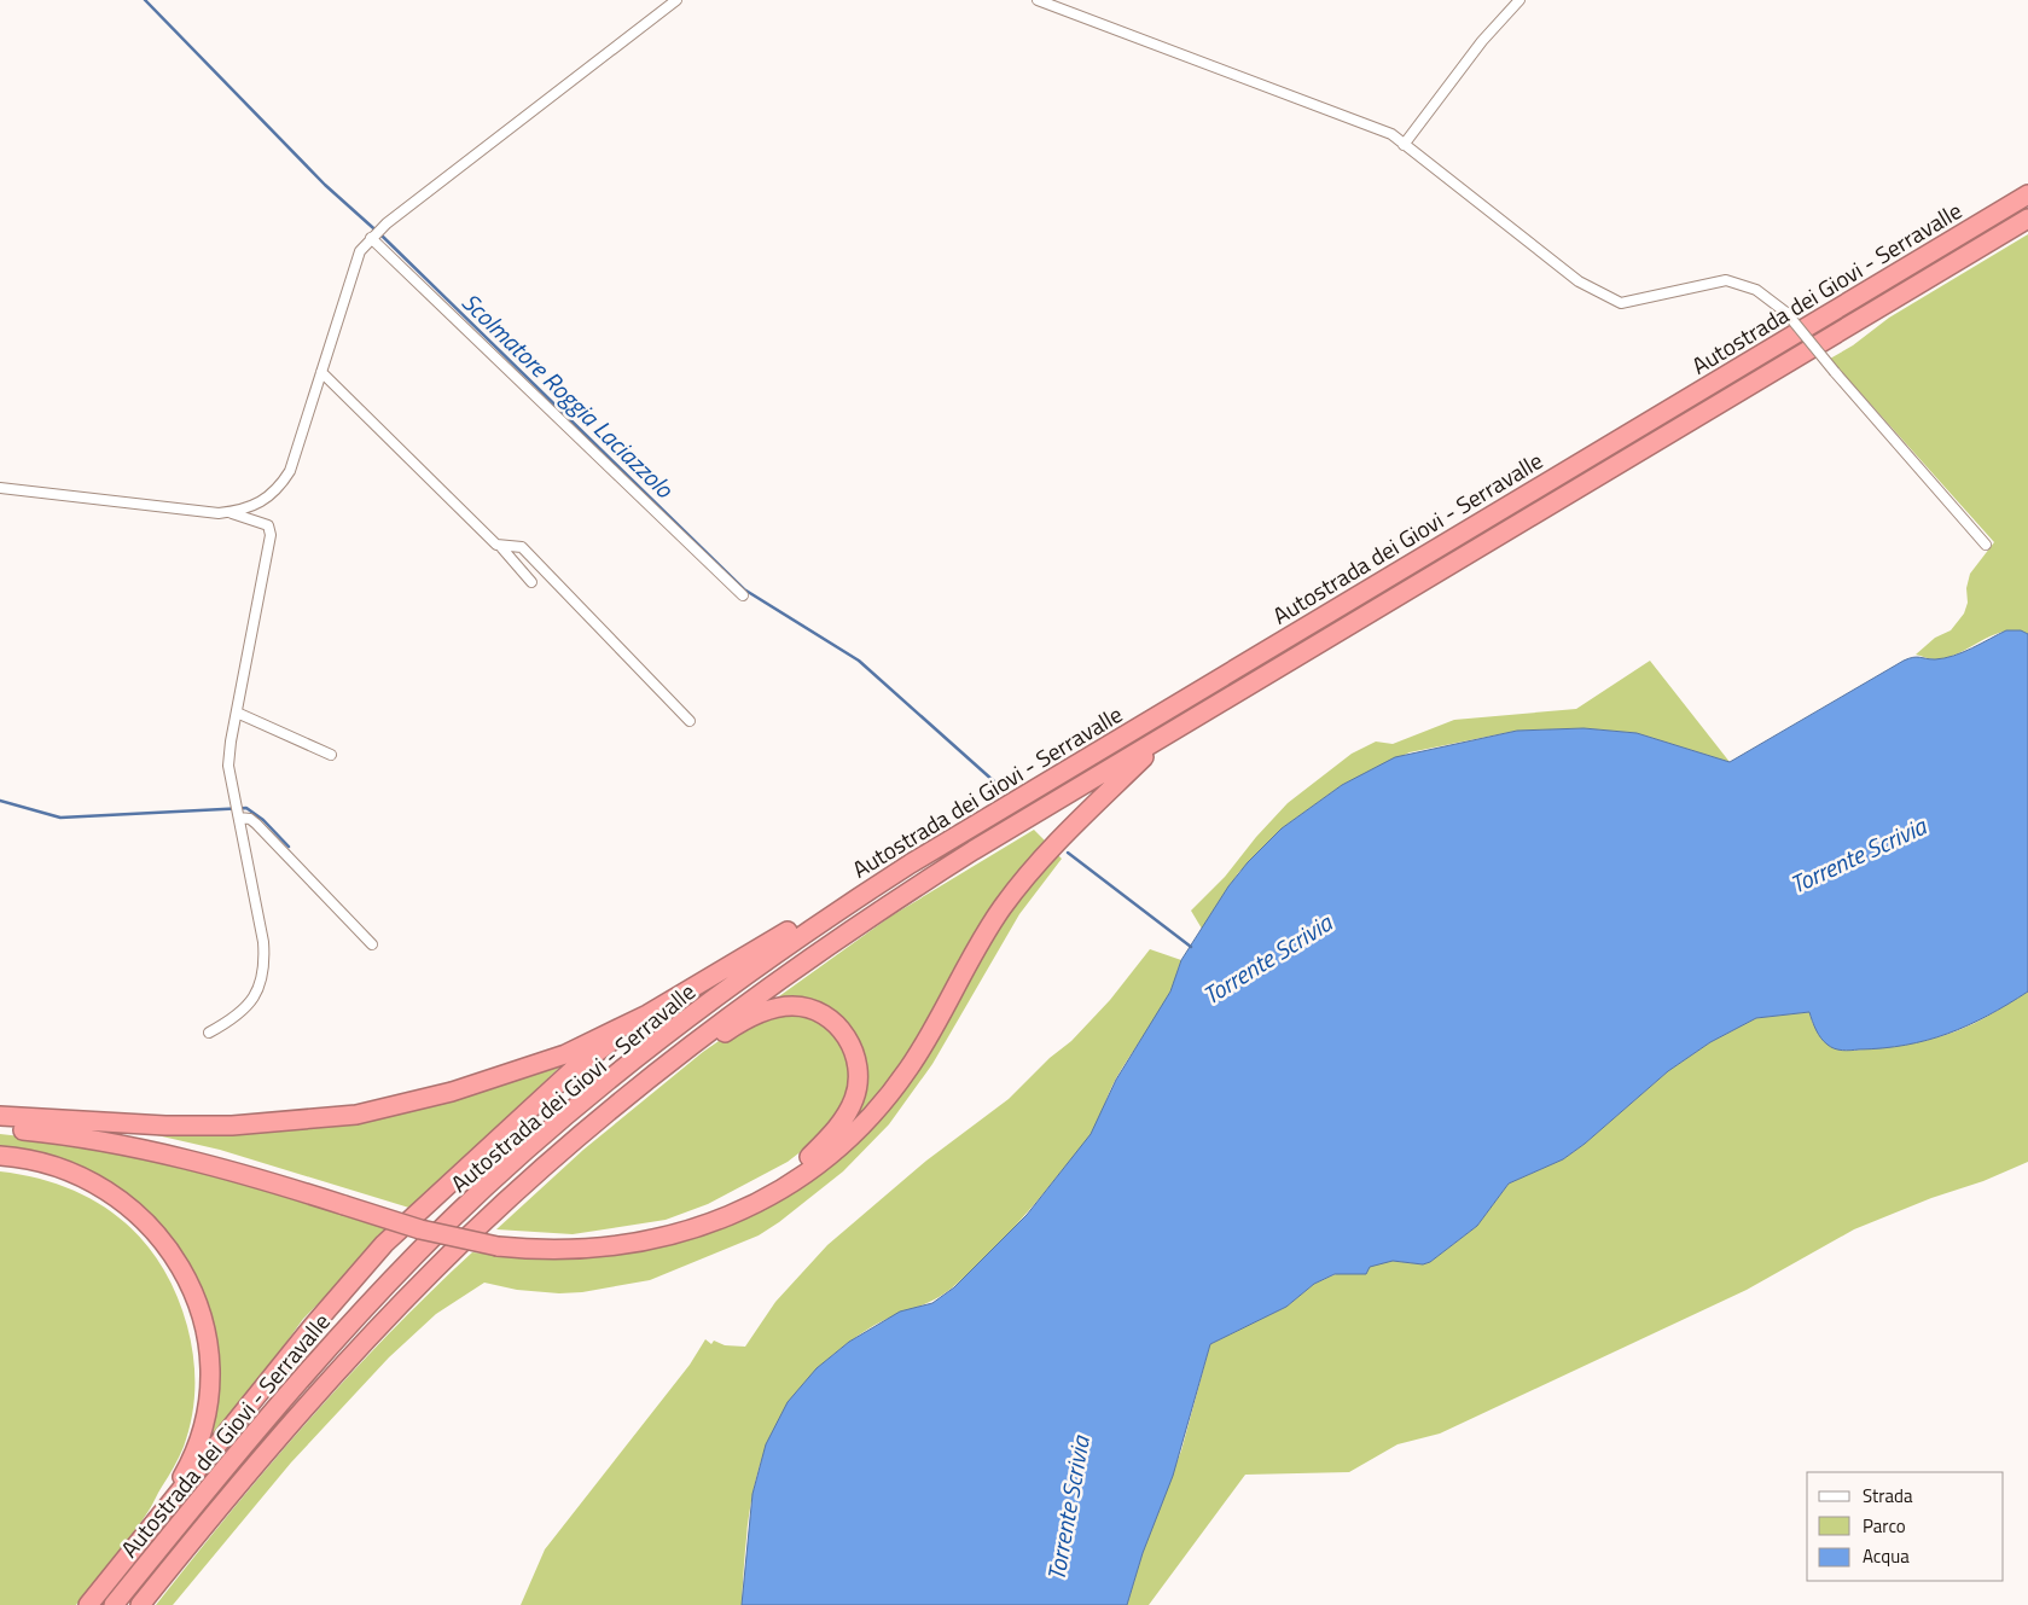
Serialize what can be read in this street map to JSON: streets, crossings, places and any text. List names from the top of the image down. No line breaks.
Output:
{"streets":{"highway":["Autostrada dei Giovi - Serravalle"]},"water":["Scolmatore Roggia Laciazzolo","Torrente Scrivia"],"legend":["Strada","Parco","Acqua"]}
